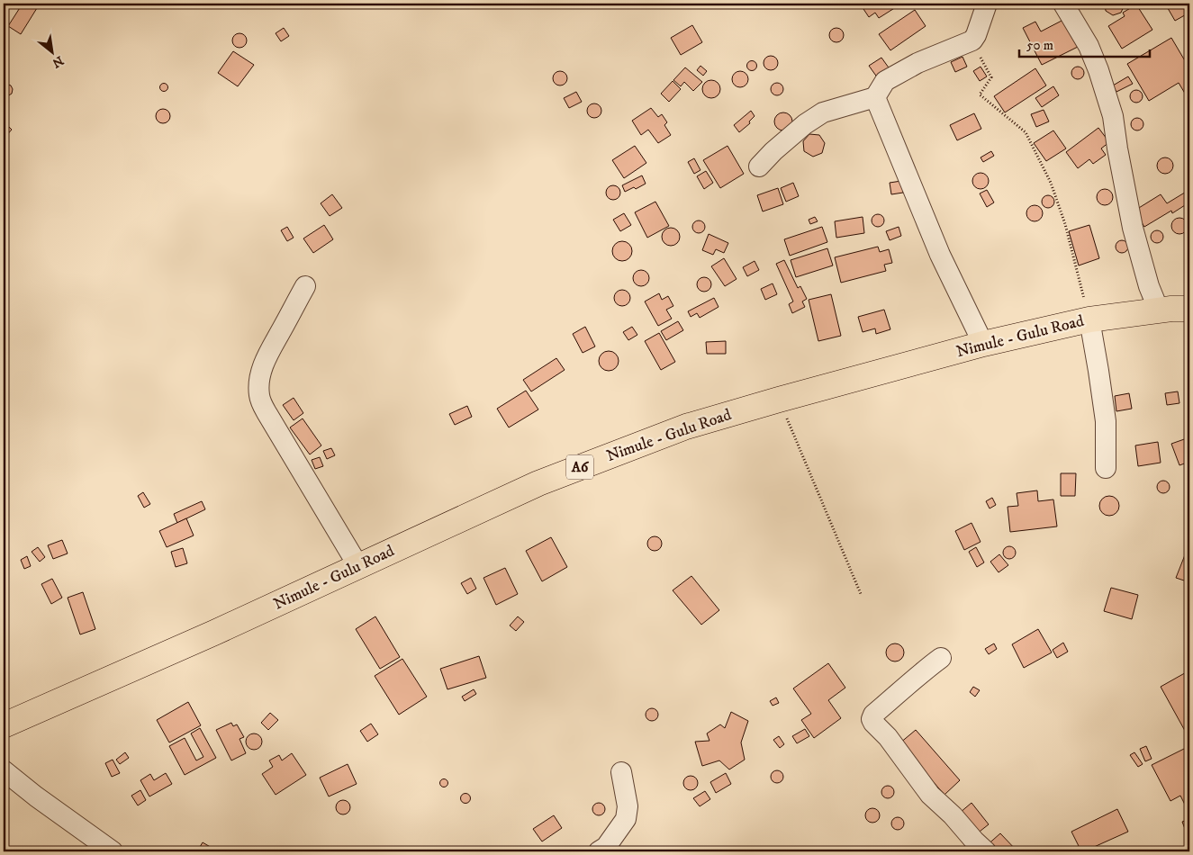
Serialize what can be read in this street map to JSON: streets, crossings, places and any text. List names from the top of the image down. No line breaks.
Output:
{"streets":{"main road":["Nimule - Gulu Road","A6"]},"scale_bar":"50 m","north":"bottom right"}
